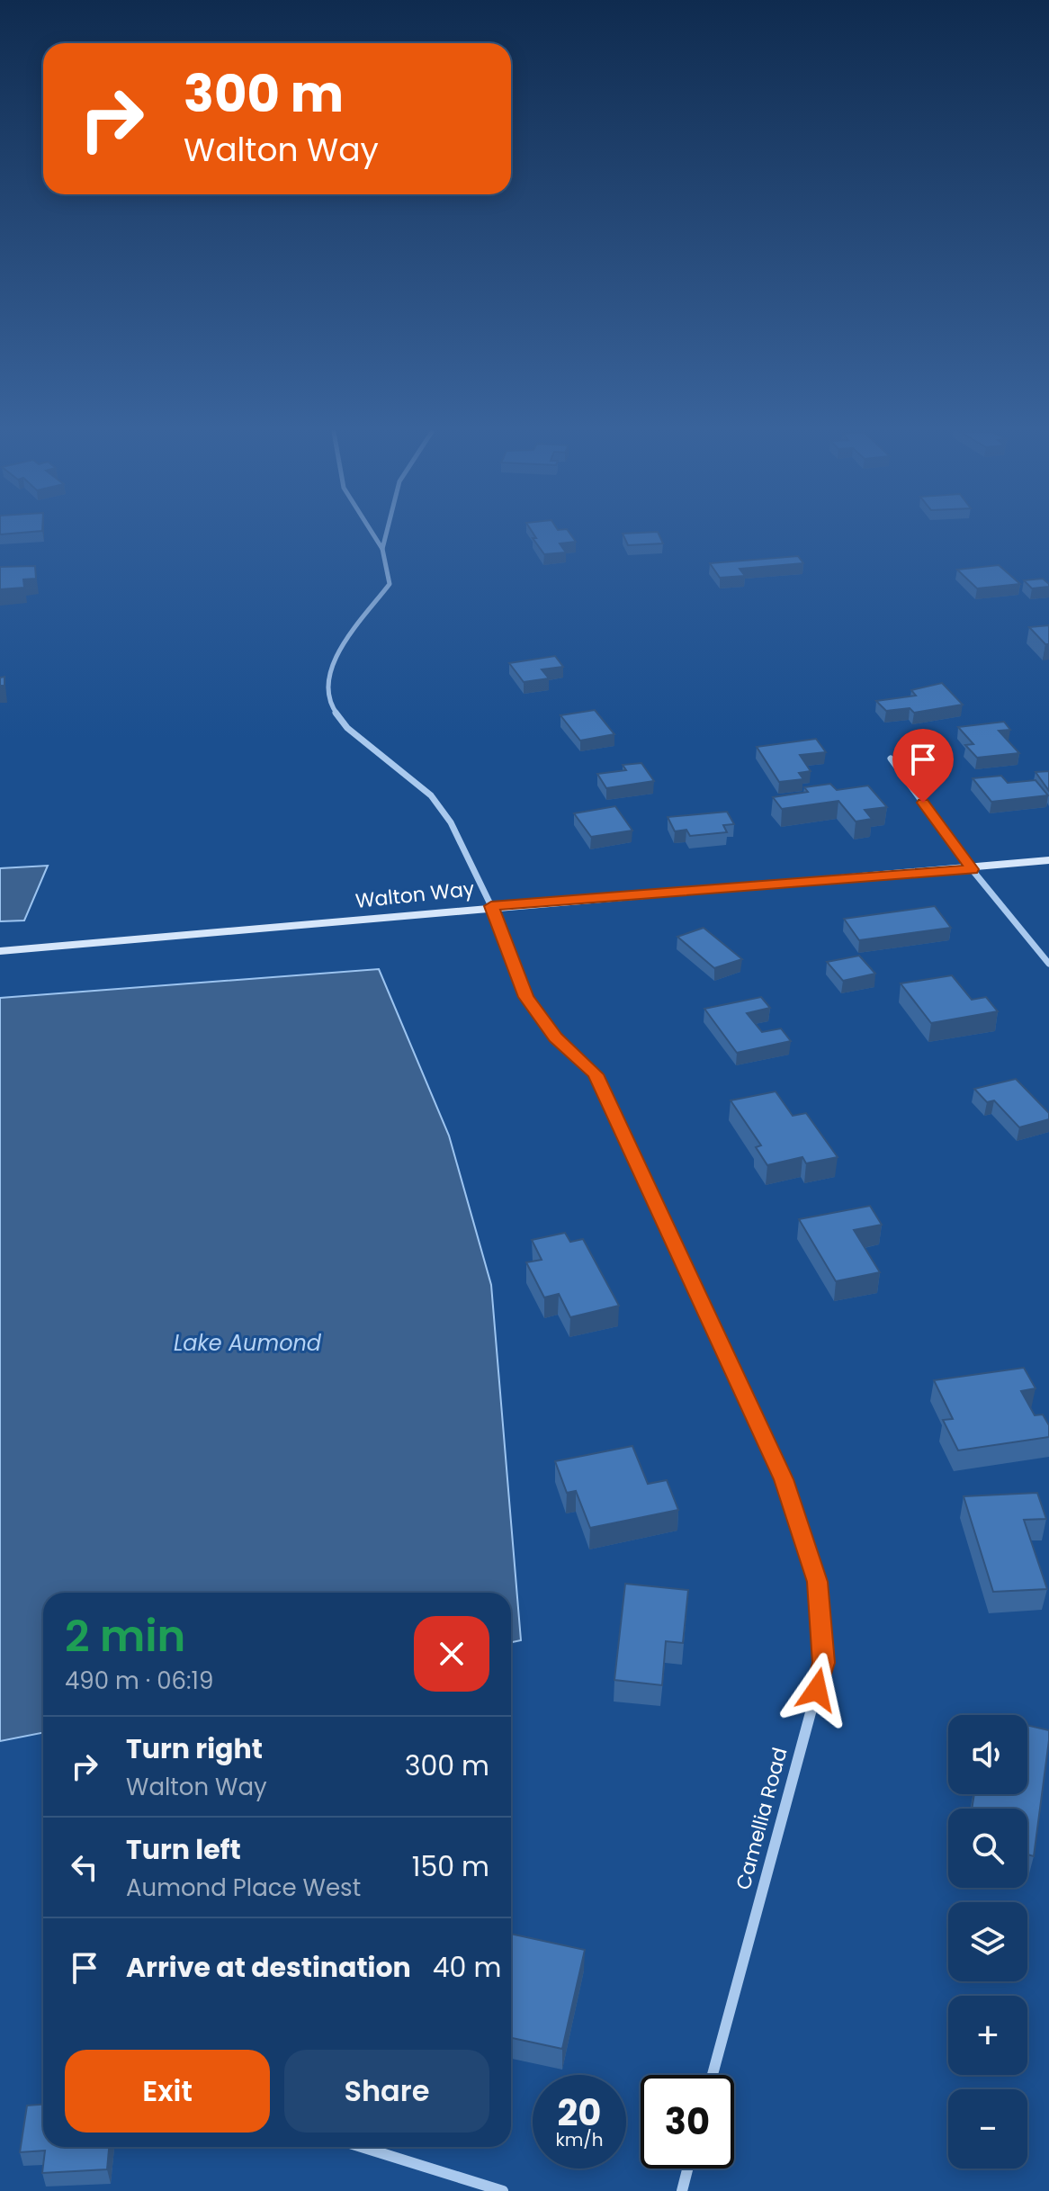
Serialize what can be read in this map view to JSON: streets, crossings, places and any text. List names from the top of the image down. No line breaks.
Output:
{"streets":{"main road":["Walton Way"],"street":["Camellia Road"]},"crossings":[["Walton Way","Camellia Road"]],"water":["Lake Aumond"],"page":{"turn":["300 m","Walton Way"],"heading":["2 min","490 m · 06:19"],"map_buttons":["+","−"],"list":[{"name":"Turn right","note":"Walton Way","value":"300 m"},{"name":"Turn left","note":"Aumond Place West","value":"150 m"},{"name":"Arrive at destination","value":"40 m"}],"buttons":["Exit","Share"],"speed":"20 km/h","limit":"30"}}
